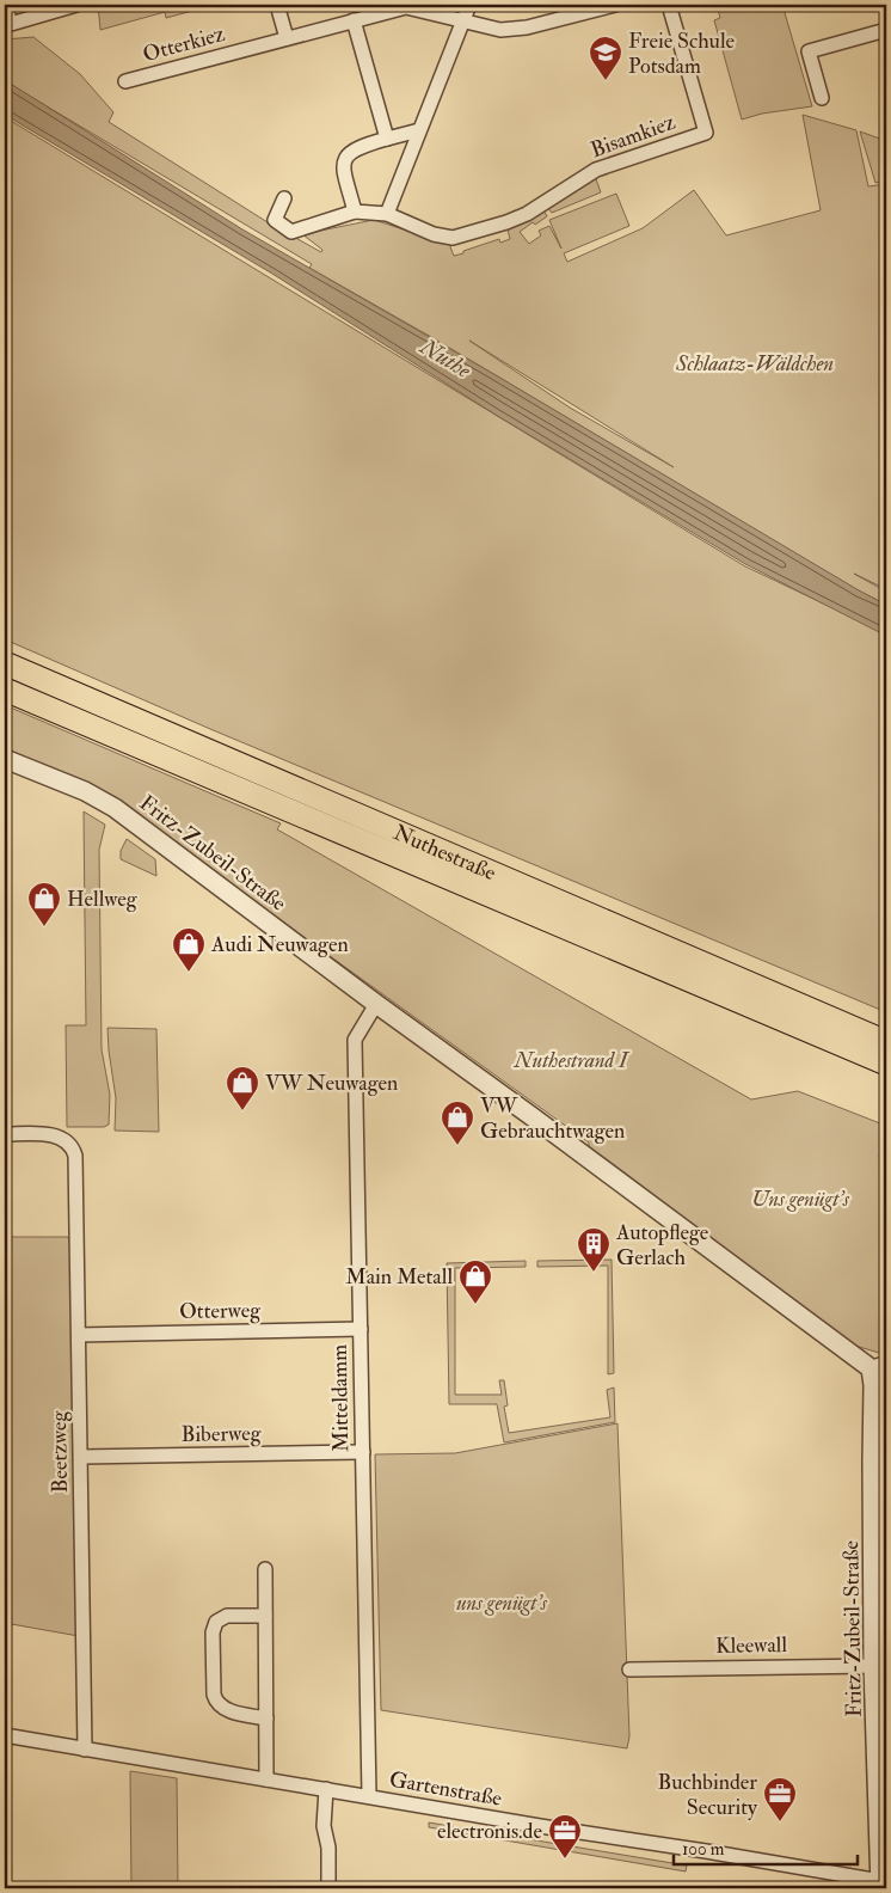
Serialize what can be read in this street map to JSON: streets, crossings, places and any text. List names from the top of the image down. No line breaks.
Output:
{"streets":{"highway":["Nuthestraße"],"street":["Otterkiez","Bisamkiez","Fritz-Zubeil-Straße","Otterweg","Mitteldamm","Biberweg","Beetzweg","Kleewall","Gartenstraße"]},"crossings":[["Fritz-Zubeil-Straße","Mitteldamm"],["Fritz-Zubeil-Straße","Kleewall"],["Fritz-Zubeil-Straße","Gartenstraße"],["Otterweg","Mitteldamm"],["Otterweg","Beetzweg"],["Mitteldamm","Biberweg"],["Mitteldamm","Gartenstraße"],["Biberweg","Beetzweg"],["Beetzweg","Gartenstraße"]],"water":["Nuthe"],"parks":["Schlaatz-Wäldchen","Nuthestrand I","Uns genügt’s","uns genügt's"],"places":{"school or university":["Freie Schule Potsdam"],"shop":["Hellweg","Audi Neuwagen","VW Neuwagen","VW Gebrauchtwagen","Main Metall"],"building":["Autopflege Gerlach"],"office":["Buchbinder Security","electronis.de"]},"scale_bar":"100 m"}
